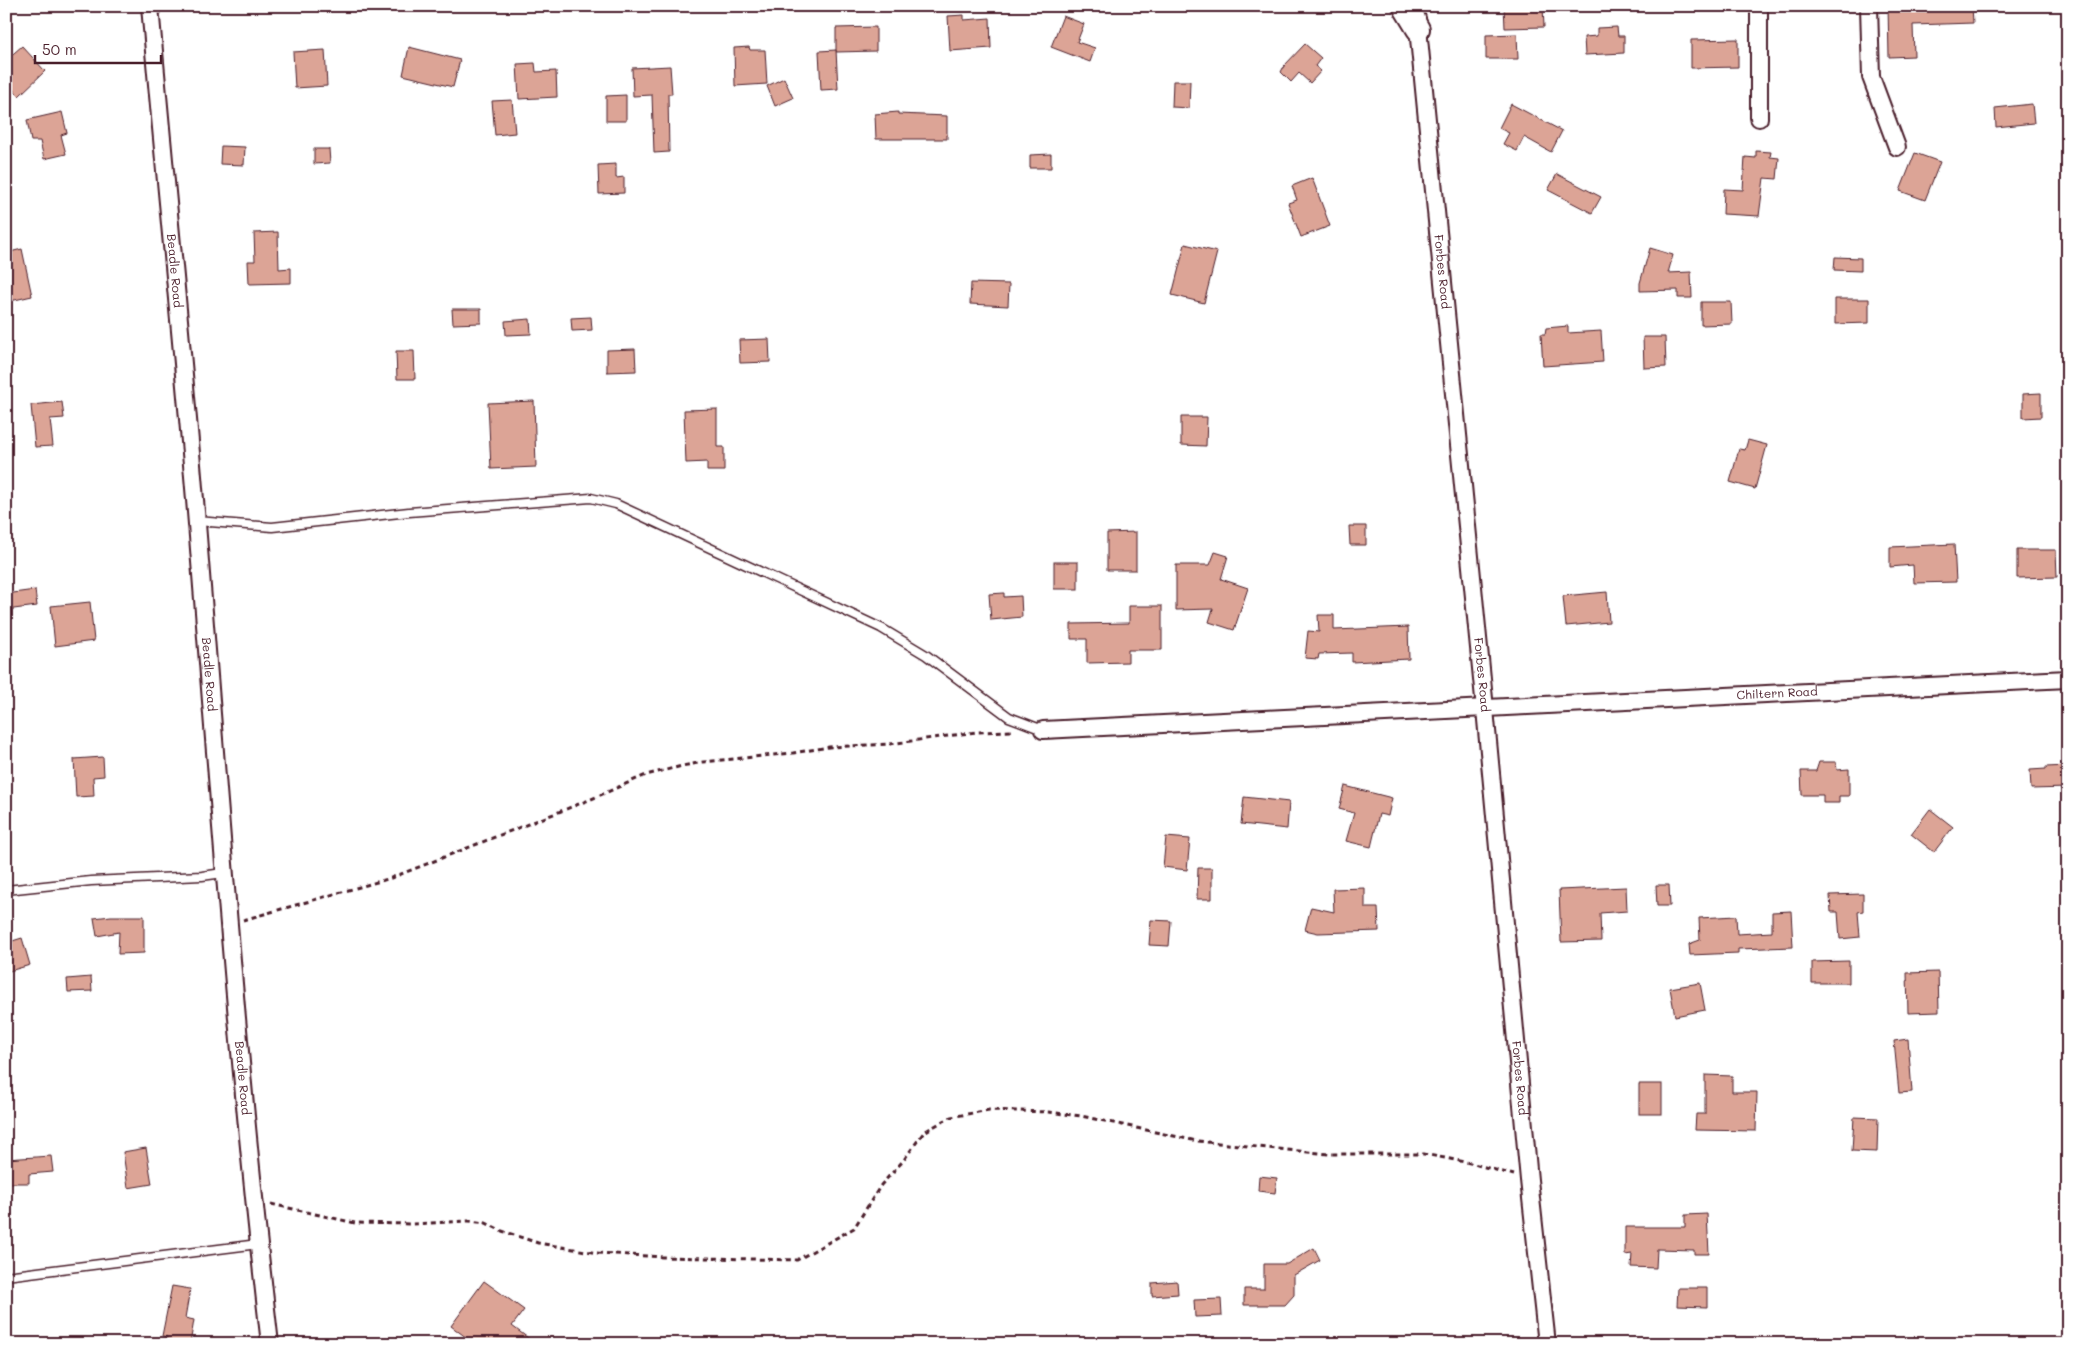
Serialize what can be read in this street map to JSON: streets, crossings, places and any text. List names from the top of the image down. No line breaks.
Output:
{"streets":{"street":["Beadle Road","Forbes Road","Chiltern Road"]},"crossings":[["Forbes Road","Chiltern Road"]],"scale_bar":"50 m"}
